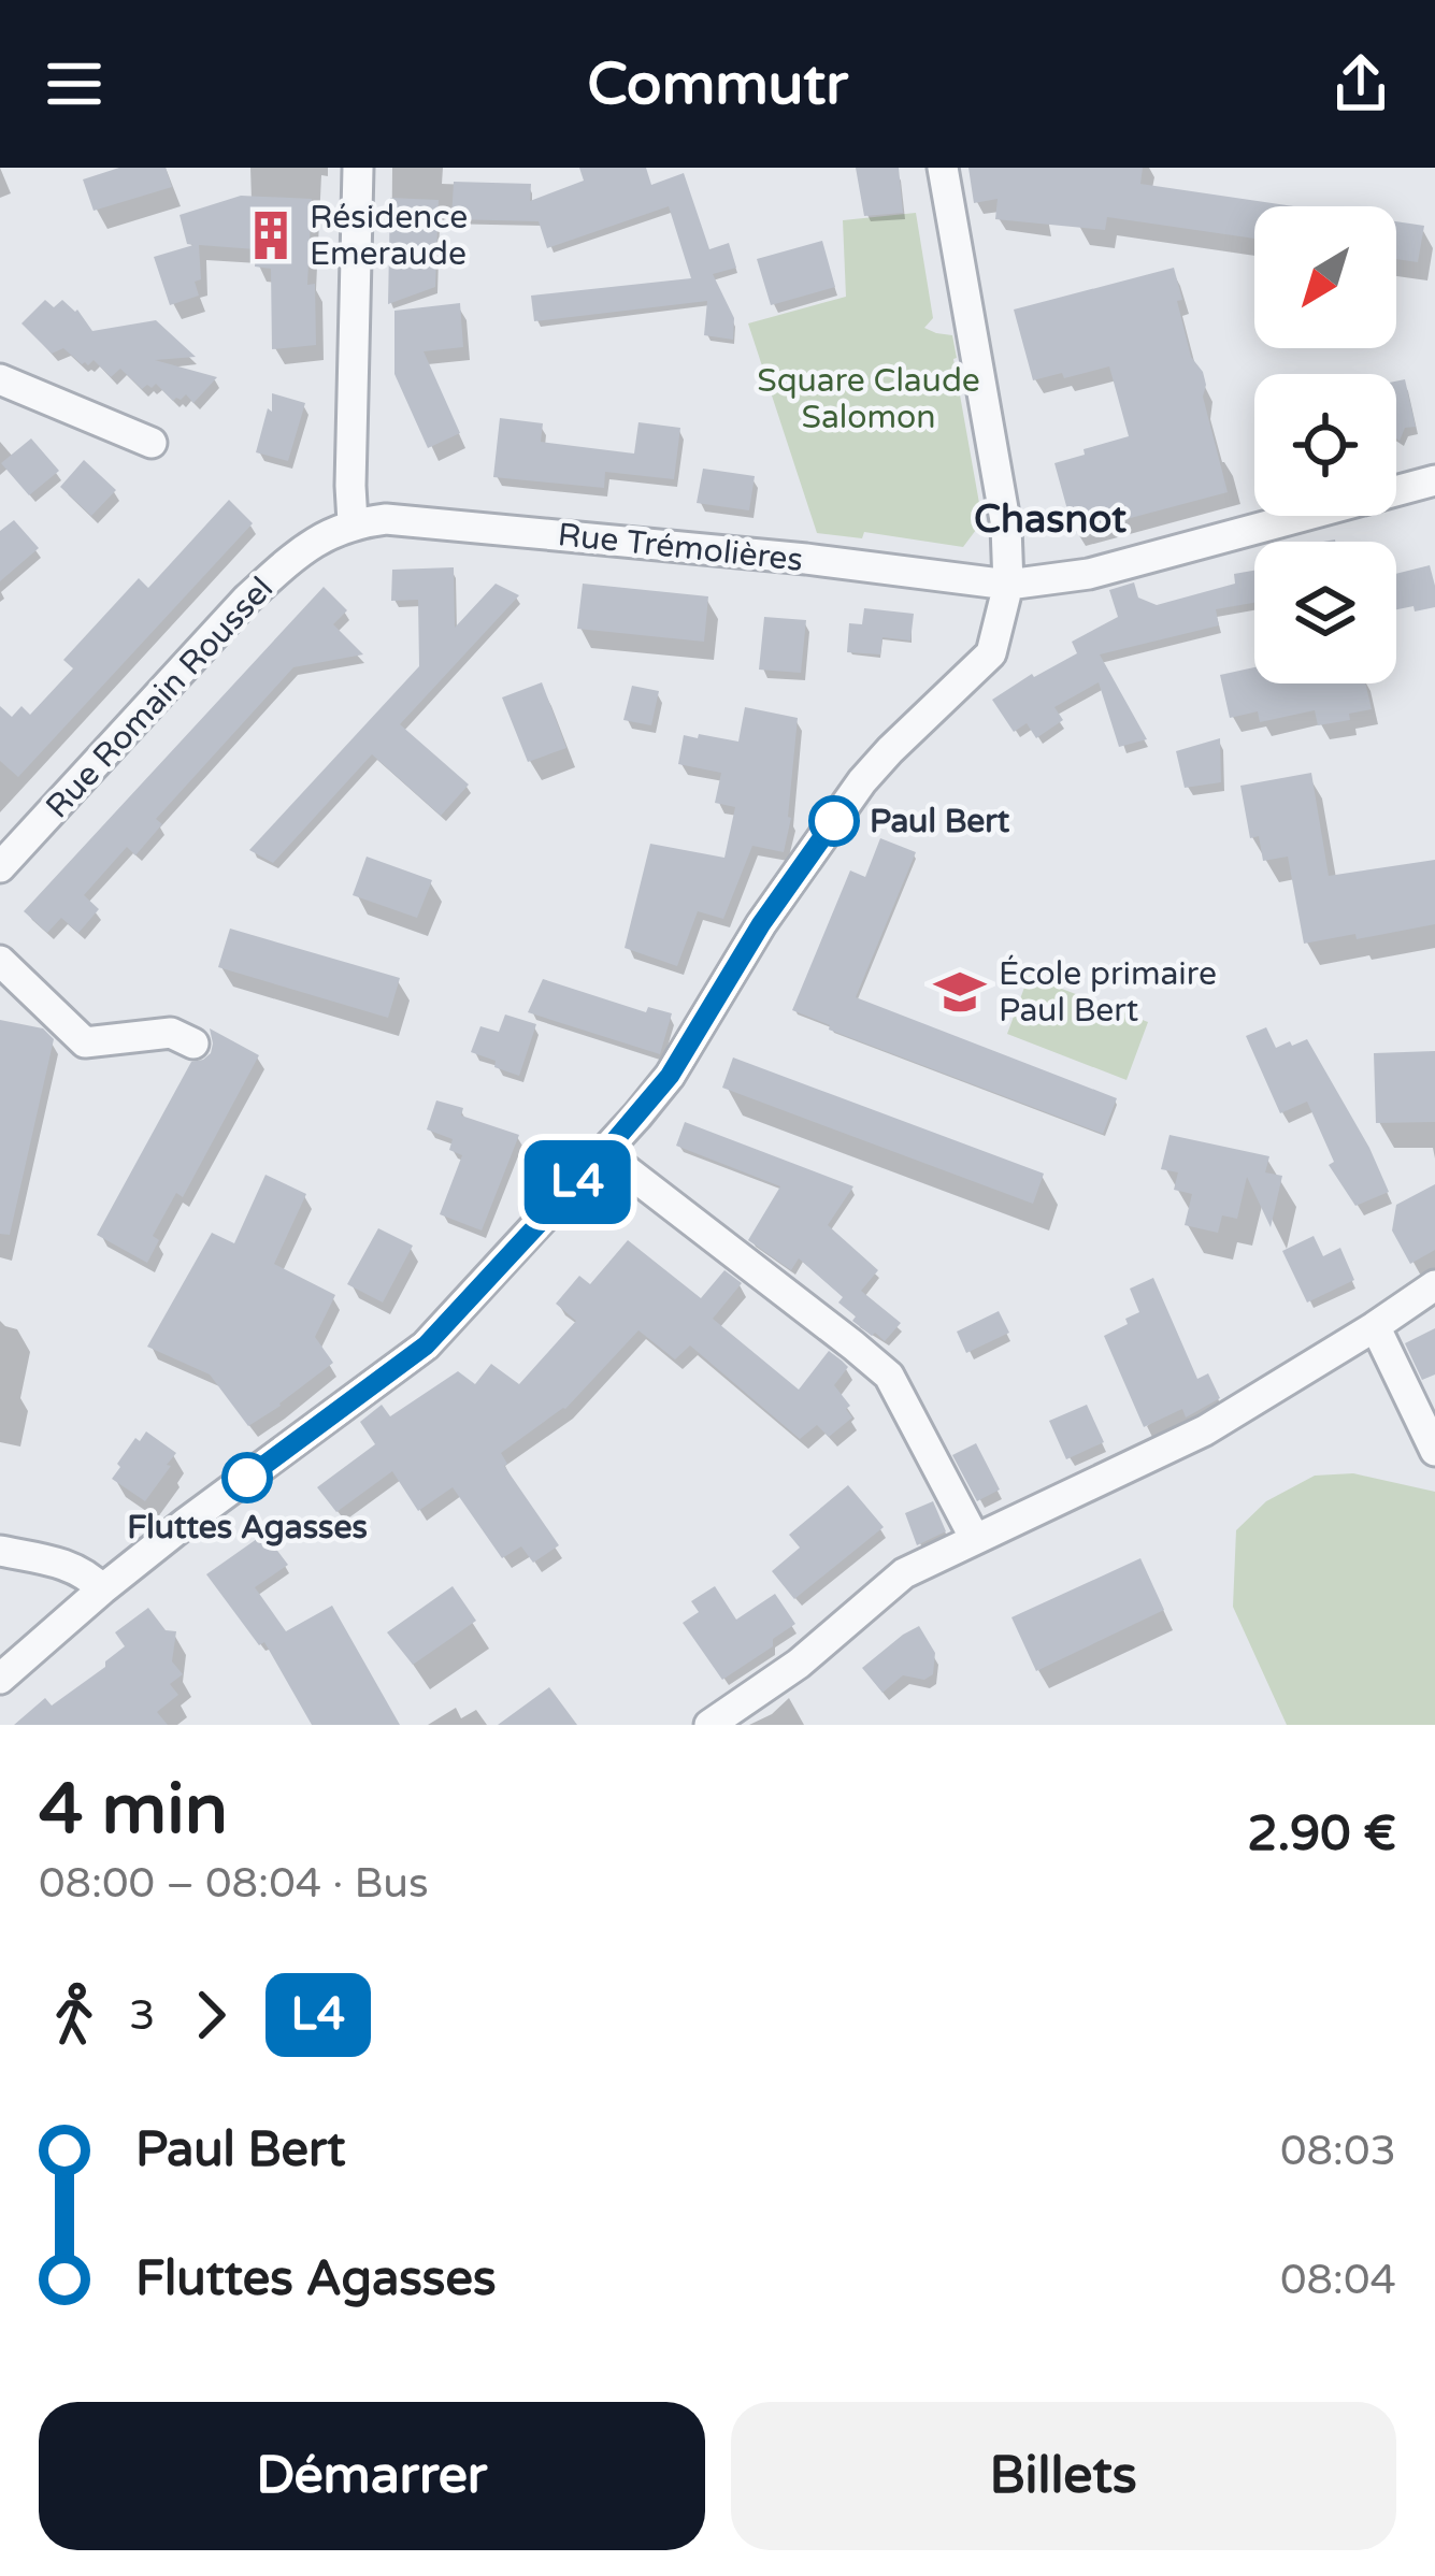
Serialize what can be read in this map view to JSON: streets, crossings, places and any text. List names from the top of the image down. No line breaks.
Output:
{"streets":{"street":["Rue Trémolières","Rue Romain Roussel"]},"crossings":[["Rue Trémolières","Rue Romain Roussel"]],"districts":["Chasnot"],"parks":["Square Claude Salomon"],"places":{"building":["Résidence Emeraude"],"other":["Paul Bert","Fluttes Agasses"],"school or university":["École primaire Paul Bert"]},"lines":["bus line L4"],"north":"bottom left","page":{"header":"Commutr","on_map":"L4","heading":["4 min","08:00 – 08:04 · Bus","2.90 €"],"legs":["3","L4"],"list":[{"name":"Paul Bert","value":"08:03"},{"name":"Fluttes Agasses","value":"08:04"}],"buttons":["Démarrer","Billets"]}}
